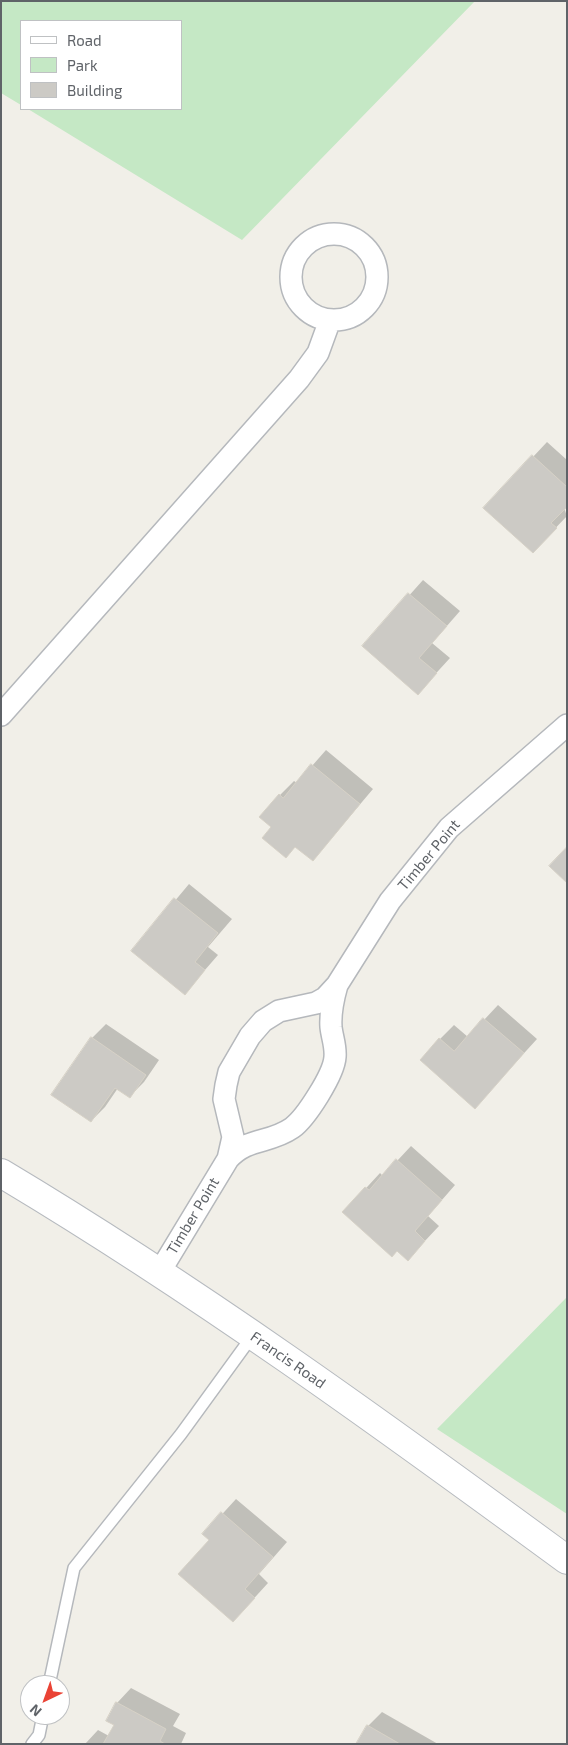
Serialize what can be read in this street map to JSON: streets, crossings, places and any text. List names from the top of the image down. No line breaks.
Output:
{"streets":{"street":["Timber Point","Francis Road"]},"crossings":[["Timber Point","Francis Road"]],"legend":["Road","Park","Building"],"north":"bottom left"}
